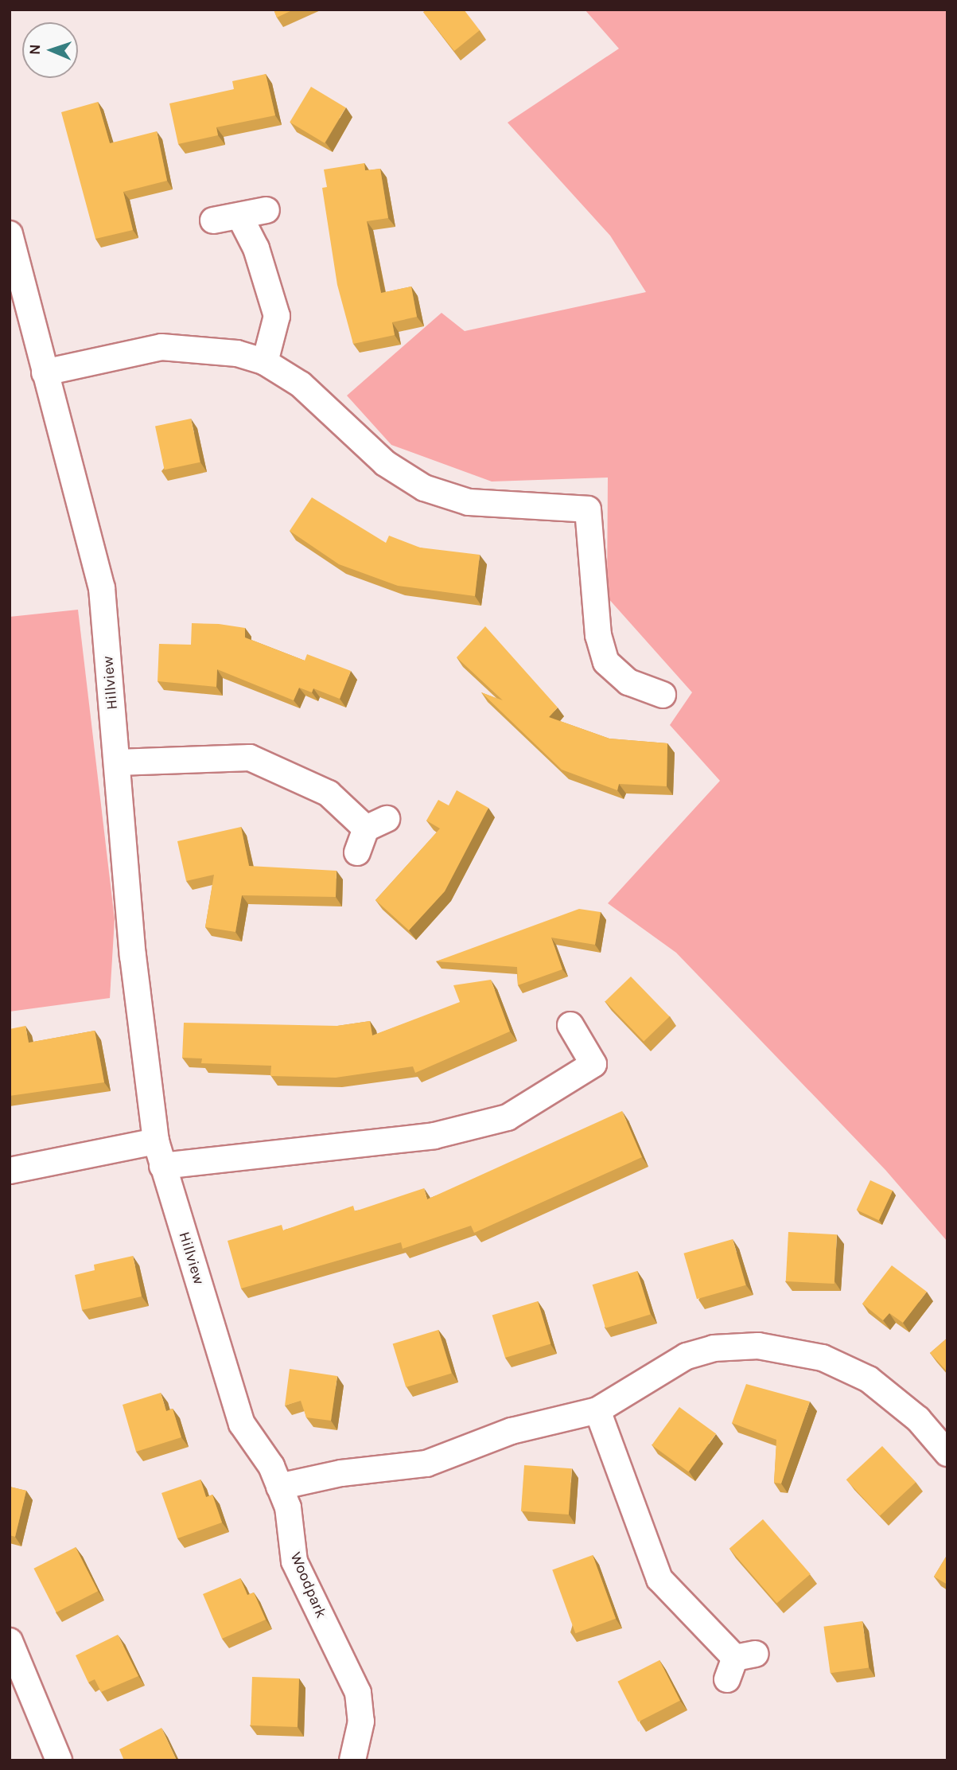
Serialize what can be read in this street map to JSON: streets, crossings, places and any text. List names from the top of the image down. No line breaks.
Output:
{"streets":{"street":["Hillview","Woodpark"]},"crossings":[["Hillview","Woodpark"]],"north":"left"}
